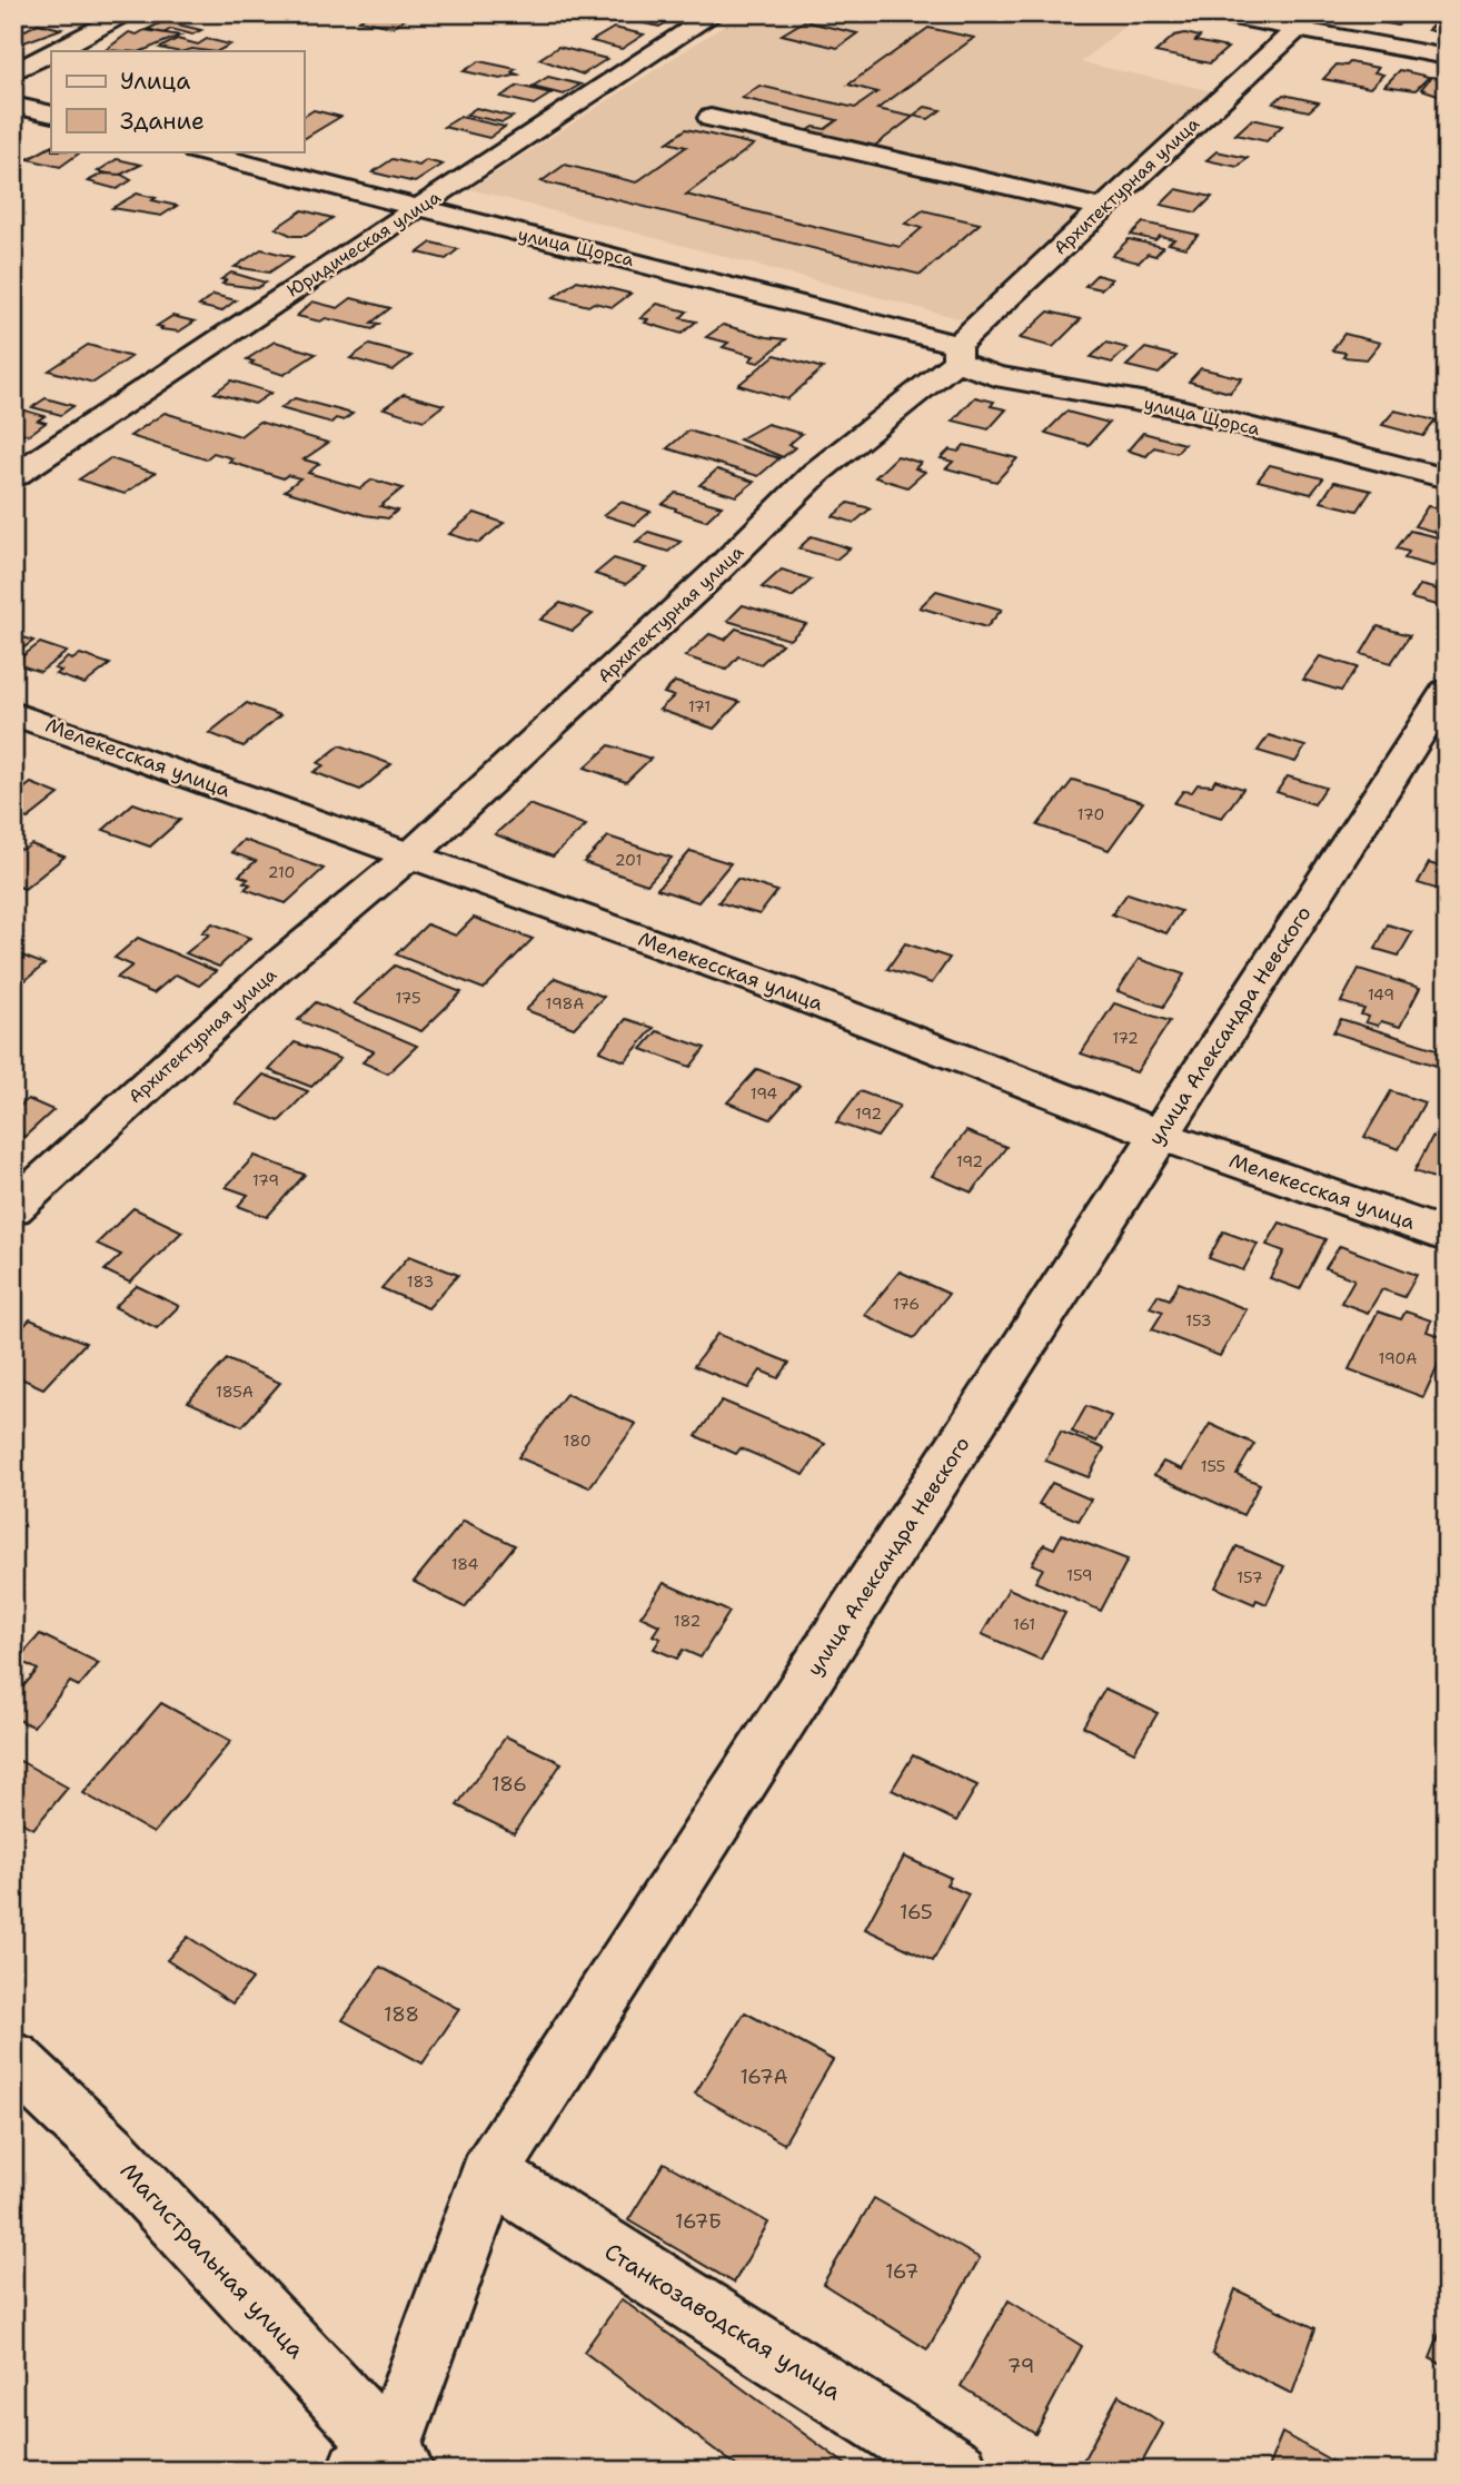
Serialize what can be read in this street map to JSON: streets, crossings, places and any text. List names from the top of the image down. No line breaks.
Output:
{"streets":{"street":["Архитектурная улица","Юридическая улица","улица Щорса","Мелекесская улица","улица Александра Невского","Магистральная улица","Станкозаводская улица"]},"crossings":[["Архитектурная улица","улица Щорса"],["Архитектурная улица","Мелекесская улица"],["Юридическая улица","улица Щорса"],["Мелекесская улица","улица Александра Невского"],["улица Александра Невского","Магистральная улица"],["улица Александра Невского","Станкозаводская улица"]],"house_numbers":["171","170","201","210","149","175","198А","172","194","192","192","179","183","176","153","190А","185А","180","155","184","159","157","182","161","186","165","188","167А","167Б","167","79"],"legend":["Улица","Здание"]}
